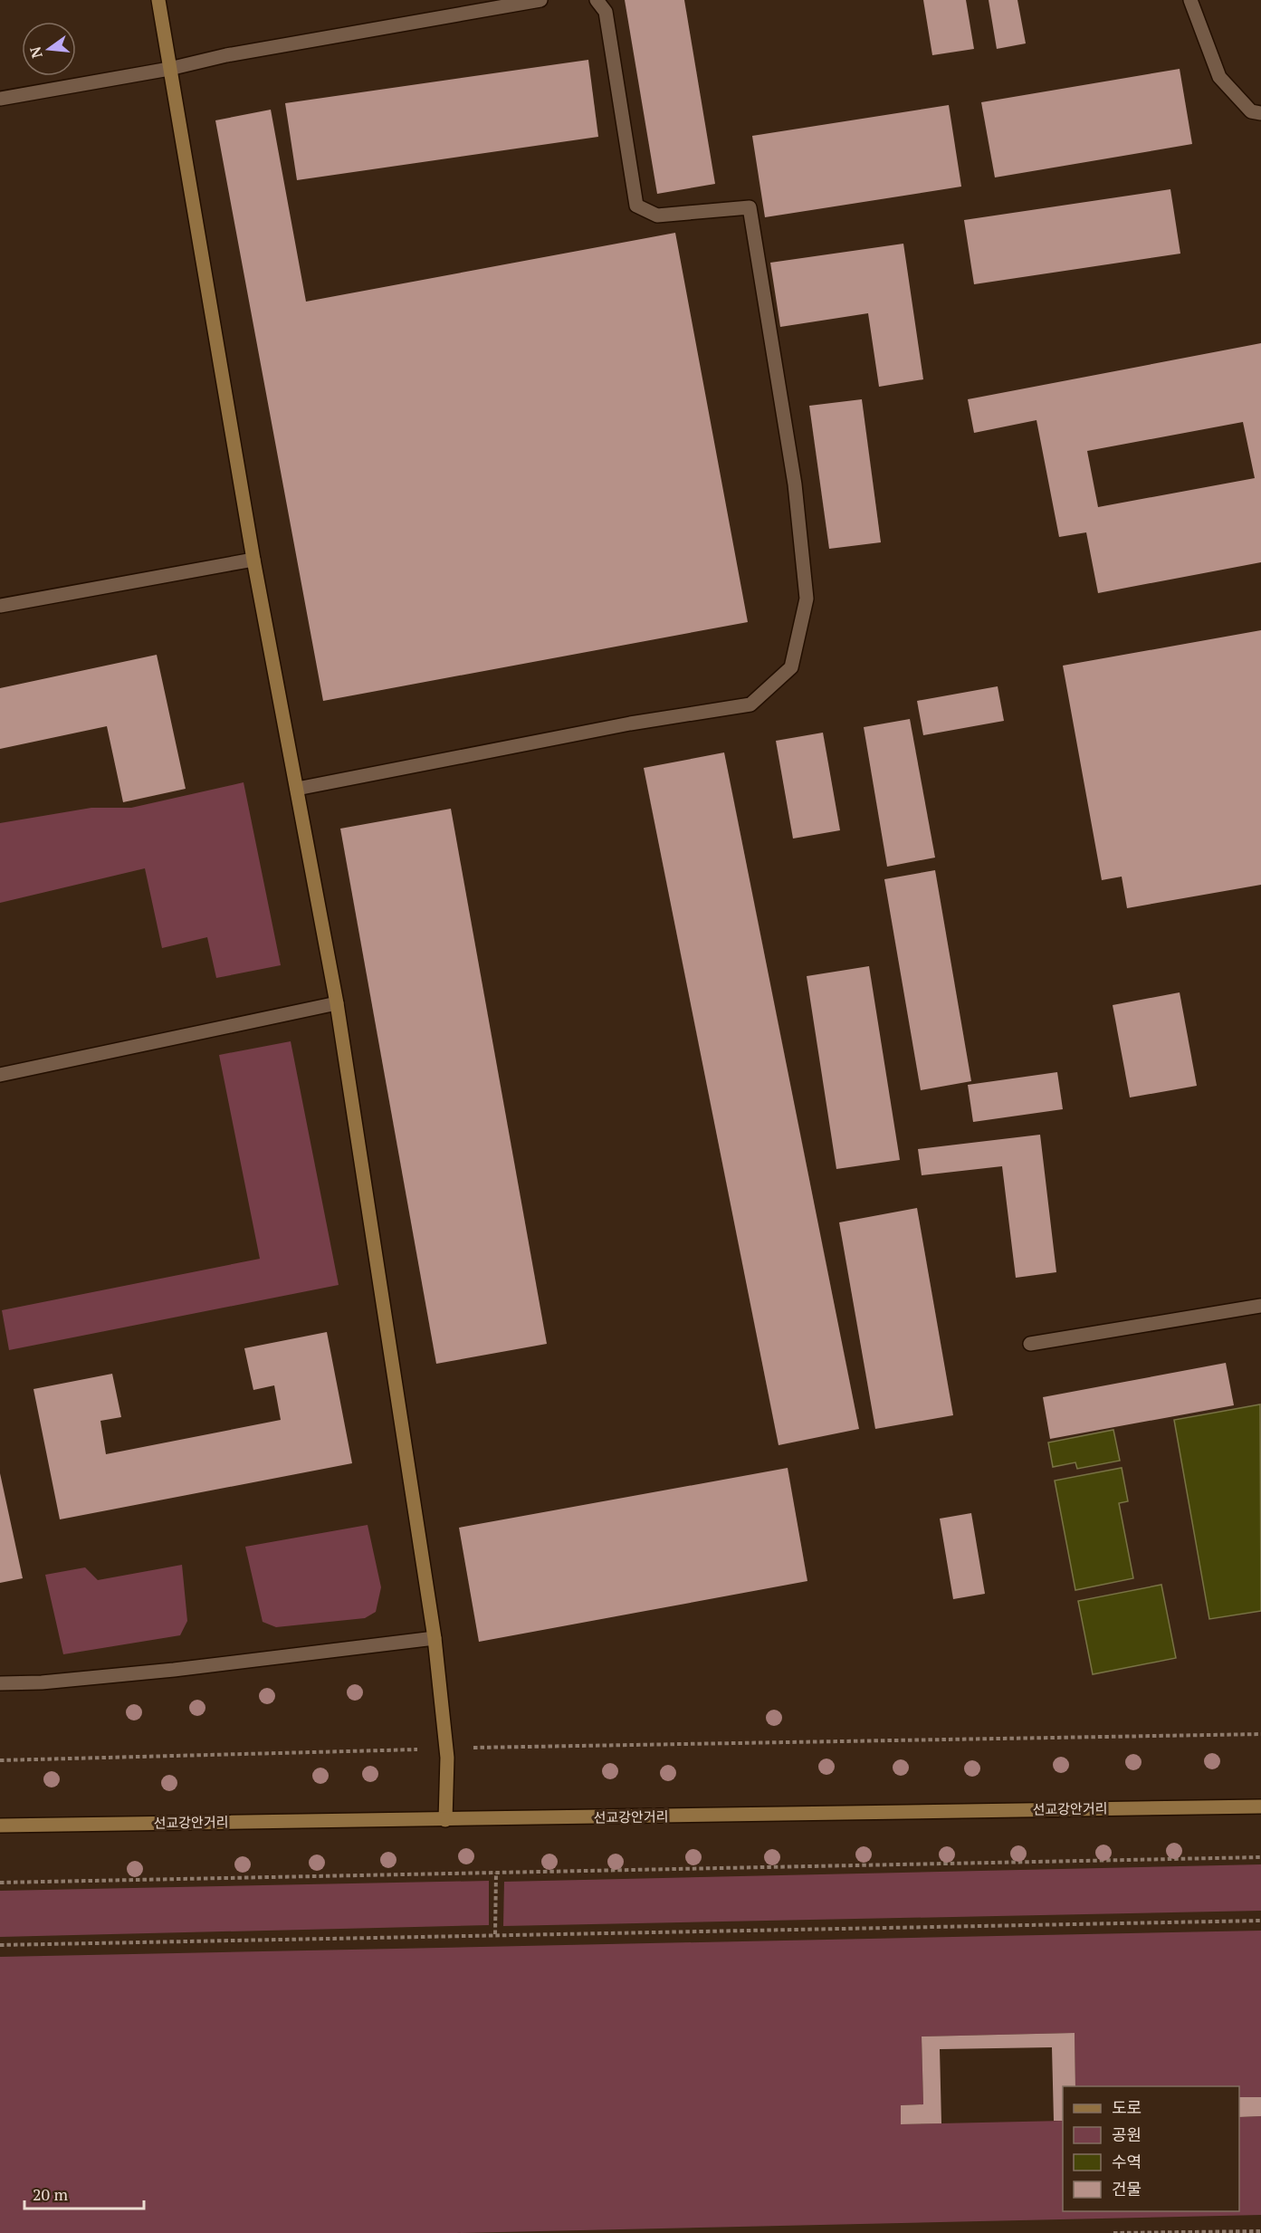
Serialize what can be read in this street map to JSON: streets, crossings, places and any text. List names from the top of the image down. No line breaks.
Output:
{"streets":{"street":["선교강안거리"]},"legend":["도로","공원","수역","건물"],"scale_bar":"20 m","north":"left"}
